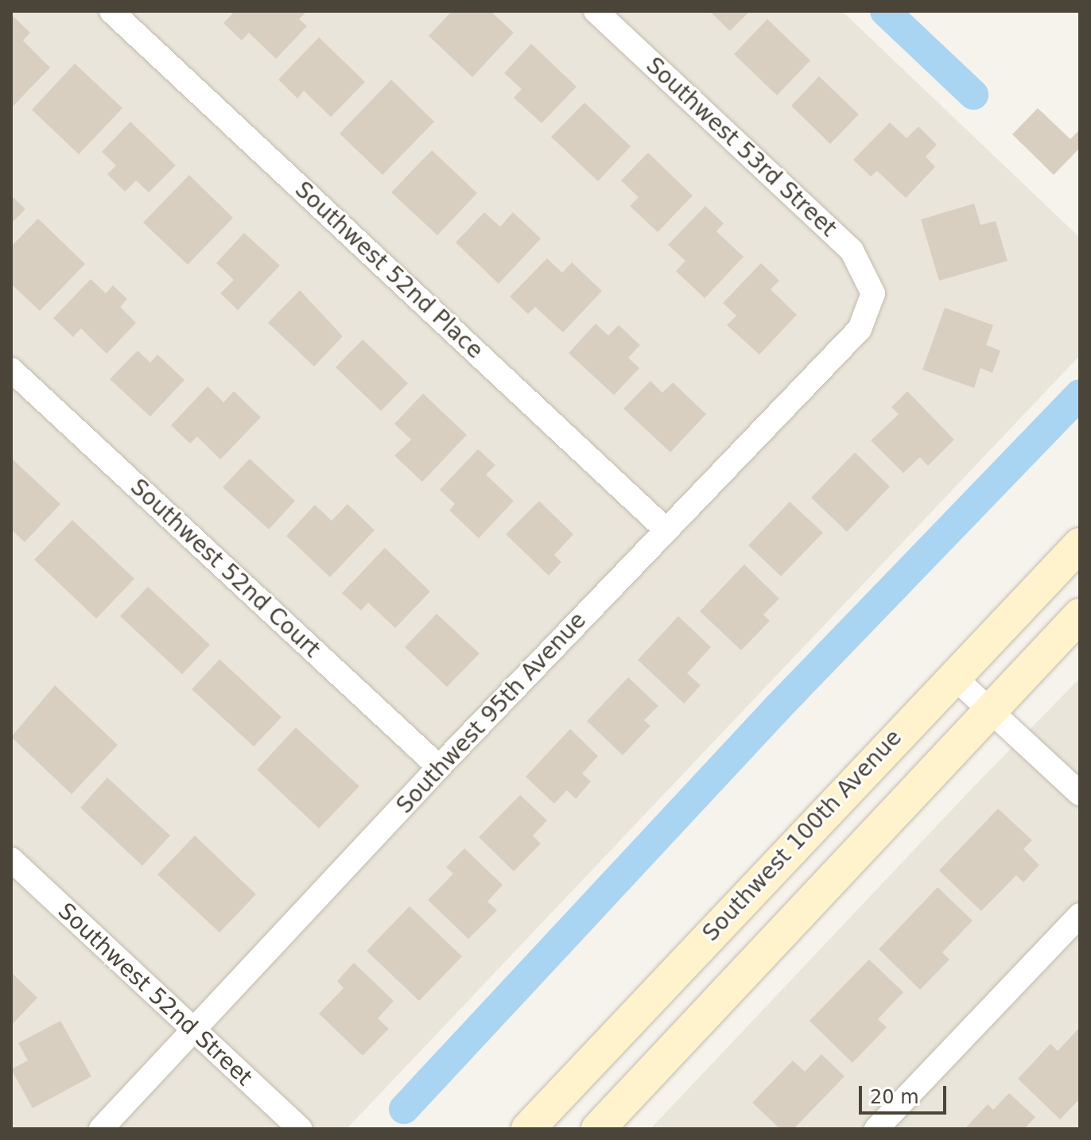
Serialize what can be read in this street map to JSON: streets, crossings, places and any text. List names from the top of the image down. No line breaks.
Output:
{"streets":{"main road":["Southwest 100th Avenue"],"street":["Southwest 53rd Street","Southwest 52nd Place","Southwest 52nd Court","Southwest 95th Avenue","Southwest 52nd Street"]},"crossings":[["Southwest 53rd Street","Southwest 95th Avenue"],["Southwest 52nd Place","Southwest 95th Avenue"],["Southwest 52nd Court","Southwest 95th Avenue"],["Southwest 95th Avenue","Southwest 52nd Street"]],"scale_bar":"20 m"}
